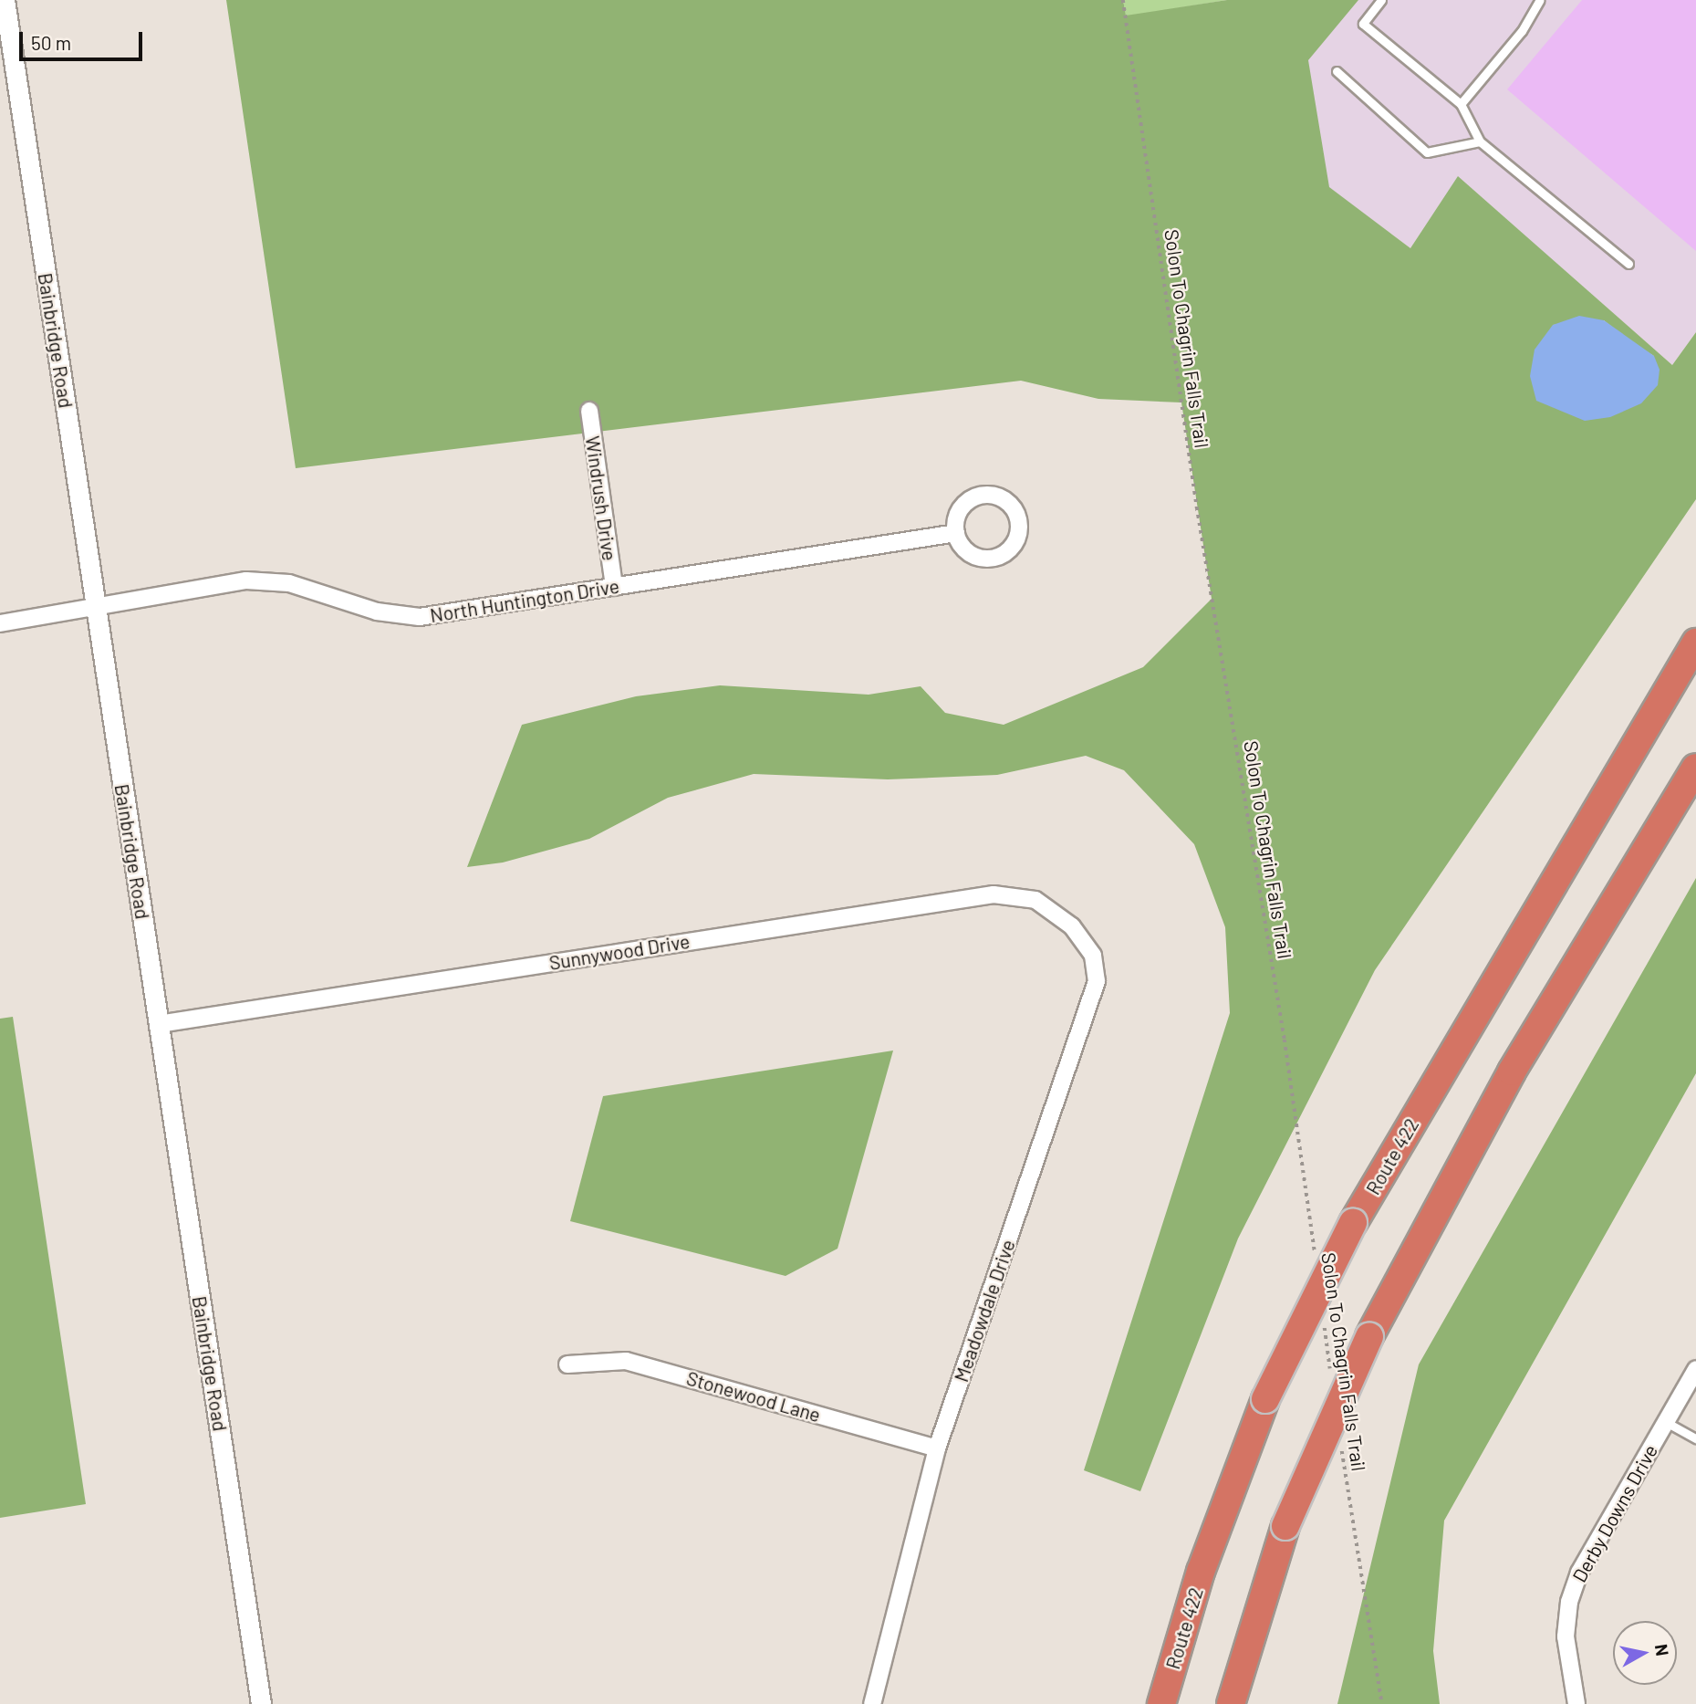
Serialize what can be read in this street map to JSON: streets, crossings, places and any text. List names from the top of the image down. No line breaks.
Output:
{"streets":{"highway":["Route 422"],"street":["Bainbridge Road","Windrush Drive","North Huntington Drive","Sunnywood Drive","Meadowdale Drive","Stonewood Lane","Derby Downs Drive"],"path":["Solon To Chagrin Falls Trail"]},"crossings":[["Bainbridge Road","North Huntington Drive"],["Bainbridge Road","Sunnywood Drive"],["Windrush Drive","North Huntington Drive"],["Sunnywood Drive","Meadowdale Drive"],["Meadowdale Drive","Stonewood Lane"]],"scale_bar":"50 m","north":"right"}
